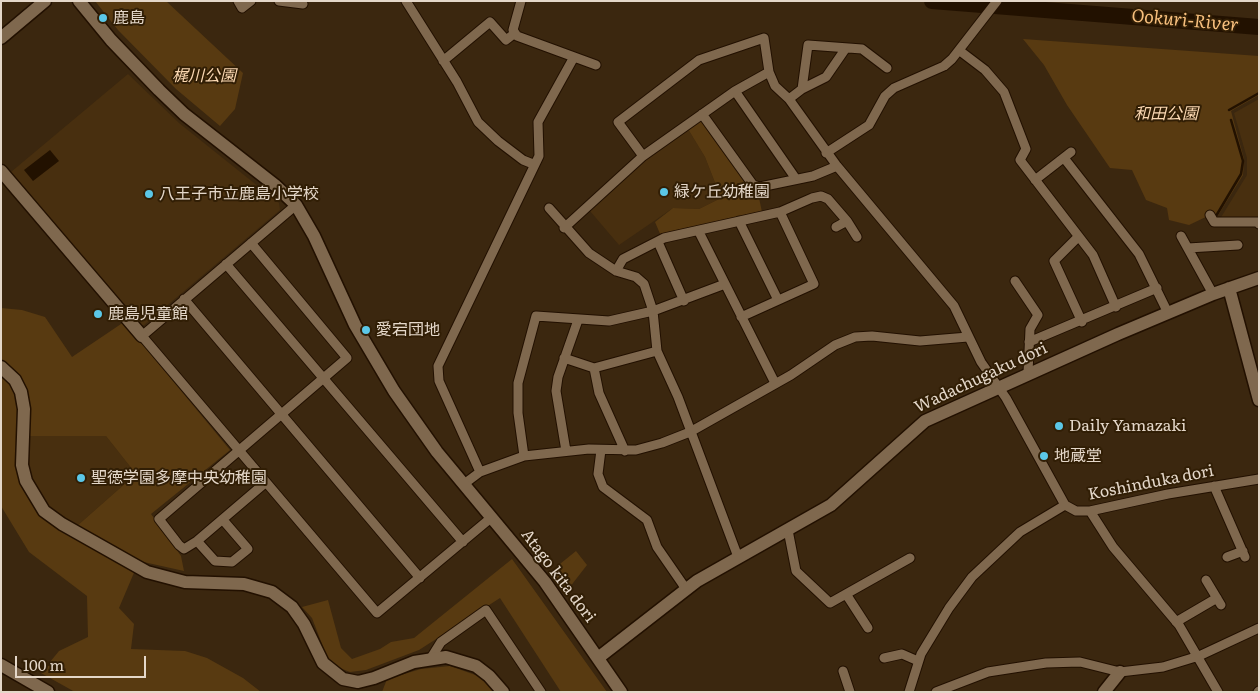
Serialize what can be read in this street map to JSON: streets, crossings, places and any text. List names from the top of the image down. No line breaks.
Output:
{"streets":{"street":["Wadachugaku dori","Koshinduka dori","Atago kita dori"]},"crossings":[["Wadachugaku dori","Atago kita dori"]],"water":["Ookuri-River"],"parks":["梶川公園","和田公園"],"places":["鹿島","緑ケ丘幼稚園","八王子市立鹿島小学校","鹿島児童館","愛宕団地","Daily Yamazaki","地蔵堂","聖徳学園多摩中央幼稚園"],"scale_bar":"100 m"}
